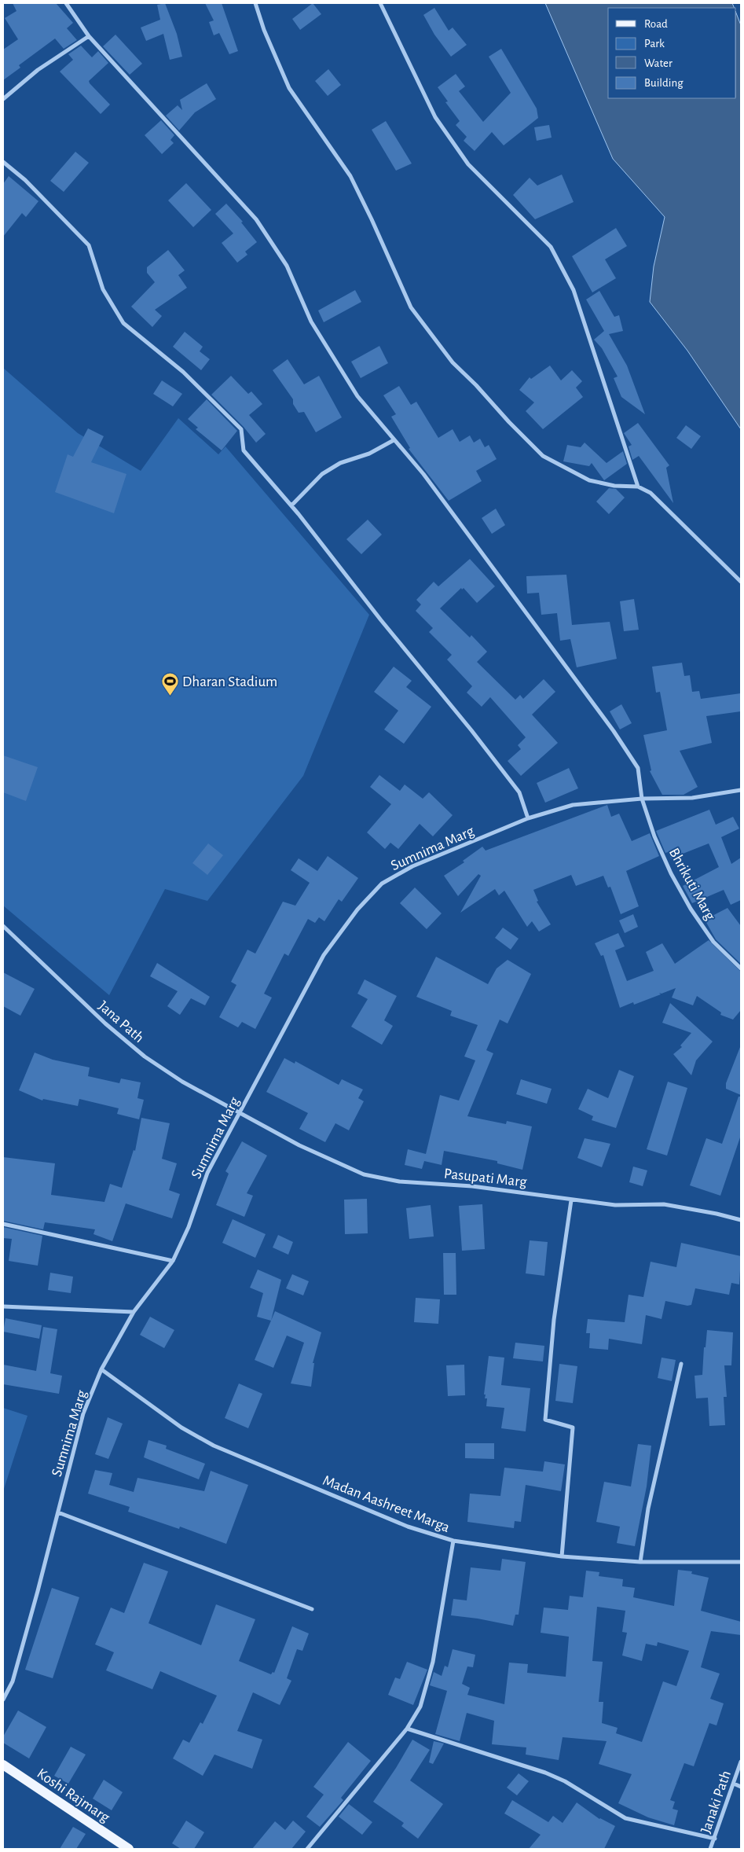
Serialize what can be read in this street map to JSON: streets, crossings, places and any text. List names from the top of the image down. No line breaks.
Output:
{"streets":{"main road":["Koshi Rajmarg"],"street":["Sumnima Marg","Bhrikuti Marg","Jana Path","Pasupati Marg","Madan Aashreet Marga","Janaki Path"]},"crossings":[["Sumnima Marg","Bhrikuti Marg"],["Sumnima Marg","Jana Path"],["Sumnima Marg","Pasupati Marg"],["Sumnima Marg","Madan Aashreet Marga"],["Jana Path","Pasupati Marg"]],"places":{"sports":["Dharan Stadium"]},"legend":["Road","Park","Water","Building"]}
